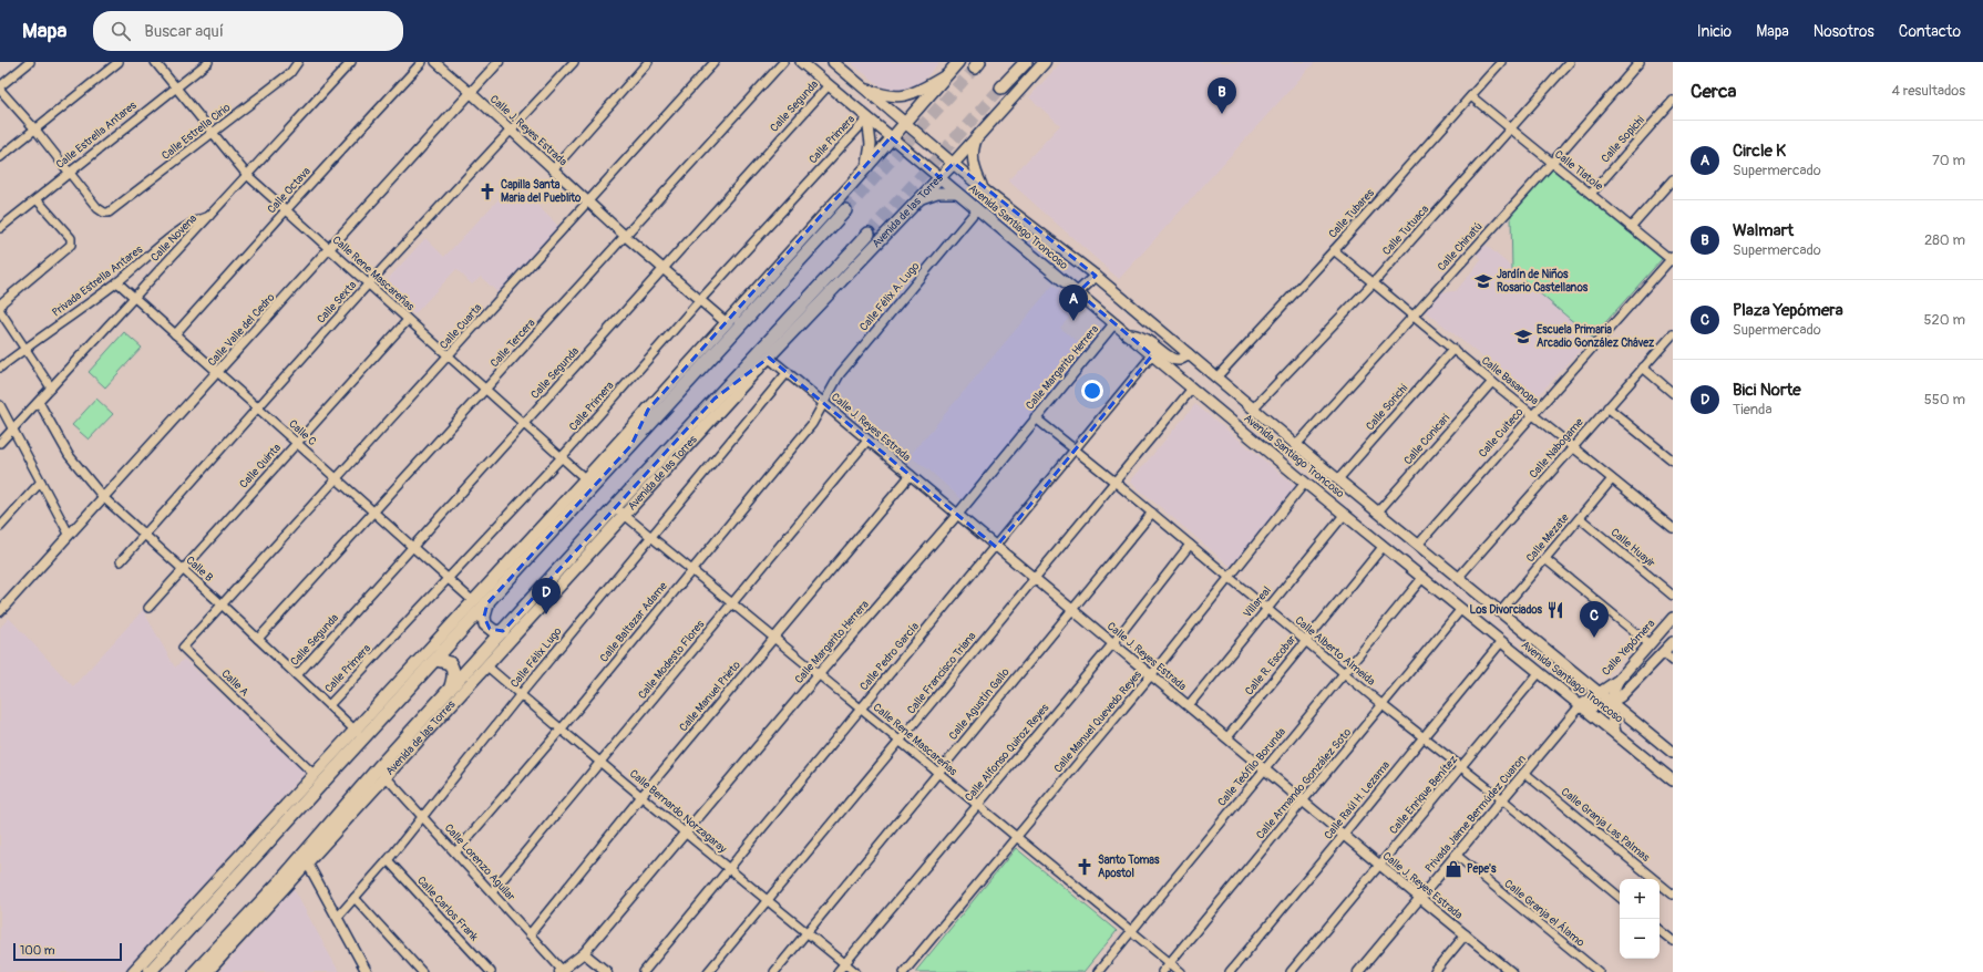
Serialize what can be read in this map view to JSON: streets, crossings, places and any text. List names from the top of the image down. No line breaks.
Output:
{"streets":{"highway":["Avenida de las Torres"],"main road":["Avenida Santiago Troncoso","Calle Yepómera"],"street":["Calle Segunda","Calle J. Reyes Estrada","Calle Estrella Cirio","Calle Estrella Antares","Calle Primera","Calle Sopichi","Calle Tlatole","Calle Octava","Calle Tubares","Calle Tutuaca","Calle Novena","Calle Chinatú","Calle Rene Mascareñas","Privada Estrella Antares","Calle Félix A. Lugo","Calle Sexta","Calle Cuarta","Calle Valle del Cedro","Calle Tercera","Calle Margarito Herrera","Calle Basanopa","Calle Sorichi","Calle C","Calle Cuiteco","Calle Conicari","Calle Nabogame","Calle Quinta","Calle Mezate","Calle Huayir","Calle B","Villareal","Calle Baltazar Adame","Calle Alberto Almeida","Calle Pedro García","Calle Félix Lugo","Calle Modesto Flores","Calle R. Escobar","Calle Francisco Triana","Calle A","Calle Manuel Prieto","Calle Agustín Gallo","Calle Manuel Quevedo Reyes","Calle Alfonso Quiroz Reyes","Calle Teófilo Borunda","Calle Armando González Soto","Calle Enrique Benítez","Calle Raúl H. Lezama","Calle Bernardo Norzagaray","Privada Jaime Bermúdez Cuaron","Calle Granja Las Palmas","Calle Lorenzo Aguilar","Calle Carlos Frank","Calle Granja el Álamo"]},"crossings":[["Calle Segunda","Calle J. Reyes Estrada"],["Calle Segunda","Avenida Santiago Troncoso"],["Calle Segunda","Calle Rene Mascareñas"],["Calle Segunda","Calle C"],["Calle Segunda","Calle B"],["Calle J. Reyes Estrada","Calle Primera"],["Calle J. Reyes Estrada","Avenida de las Torres"],["Calle J. Reyes Estrada","Calle Félix A. Lugo"],["Calle J. Reyes Estrada","Calle Sexta"],["Calle J. Reyes Estrada","Calle Cuarta"],["Calle J. Reyes Estrada","Calle Valle del Cedro"],["Calle J. Reyes Estrada","Calle Tercera"],["Calle J. Reyes Estrada","Calle Margarito Herrera"],["Calle J. Reyes Estrada","Villareal"],["Calle J. Reyes Estrada","Calle Baltazar Adame"],["Calle J. Reyes Estrada","Calle Pedro García"],["Calle J. Reyes Estrada","Calle Félix Lugo"],["Calle J. Reyes Estrada","Calle Modesto Flores"],["Calle J. Reyes Estrada","Calle R. Escobar"],["Calle J. Reyes Estrada","Calle Francisco Triana"],["Calle J. Reyes Estrada","Calle Manuel Prieto"],["Calle J. Reyes Estrada","Calle Agustín Gallo"],["Calle J. Reyes Estrada","Calle Manuel Quevedo Reyes"],["Calle J. Reyes Estrada","Calle Alfonso Quiroz Reyes"],["Calle J. Reyes Estrada","Calle Teófilo Borunda"],["Calle J. Reyes Estrada","Calle Armando González Soto"],["Calle J. Reyes Estrada","Calle Enrique Benítez"],["Calle J. Reyes Estrada","Calle Raúl H. Lezama"],["Calle J. Reyes Estrada","Privada Jaime Bermúdez Cuaron"],["Calle Estrella Cirio","Calle Estrella Antares"],["Calle Estrella Cirio","Calle Rene Mascareñas"],["Calle Estrella Antares","Calle Rene Mascareñas"],["Calle Primera","Avenida Santiago Troncoso"],["Calle Primera","Calle Rene Mascareñas"],["Calle Primera","Calle C"],["Calle Primera","Calle B"],["Calle Sopichi","Calle Tlatole"],["Calle Tlatole","Calle Tubares"],["Calle Tlatole","Calle Tutuaca"],["Calle Tlatole","Calle Chinatú"],["Calle Tlatole","Calle Cuiteco"],["Calle Octava","Calle Rene Mascareñas"],["Calle Octava","Calle C"],["Avenida de las Torres","Avenida Santiago Troncoso"],["Avenida de las Torres","Calle Rene Mascareñas"],["Avenida de las Torres","Calle Bernardo Norzagaray"],["Avenida de las Torres","Calle Lorenzo Aguilar"],["Calle Tubares","Avenida Santiago Troncoso"],["Calle Tubares","Calle Basanopa"],["Avenida Santiago Troncoso","Calle Tutuaca"],["Avenida Santiago Troncoso","Calle Chinatú"],["Avenida Santiago Troncoso","Calle Félix A. Lugo"],["Avenida Santiago Troncoso","Calle Margarito Herrera"],["Avenida Santiago Troncoso","Calle Sorichi"],["Avenida Santiago Troncoso","Calle Cuiteco"],["Avenida Santiago Troncoso","Calle Conicari"],["Avenida Santiago Troncoso","Calle Nabogame"],["Avenida Santiago Troncoso","Calle Mezate"],["Avenida Santiago Troncoso","Villareal"],["Avenida Santiago Troncoso","Calle Yepómera"],["Avenida Santiago Troncoso","Calle Pedro García"],["Avenida Santiago Troncoso","Calle R. Escobar"],["Avenida Santiago Troncoso","Calle Francisco Triana"],["Avenida Santiago Troncoso","Calle Manuel Quevedo Reyes"],["Avenida Santiago Troncoso","Calle Teófilo Borunda"],["Avenida Santiago Troncoso","Calle Armando González Soto"],["Avenida Santiago Troncoso","Calle Enrique Benítez"],["Avenida Santiago Troncoso","Calle Raúl H. Lezama"],["Avenida Santiago Troncoso","Privada Jaime Bermúdez Cuaron"],["Calle Tutuaca","Calle Basanopa"],["Calle Novena","Calle Rene Mascareñas"],["Calle Novena","Privada Estrella Antares"],["Calle Novena","Calle C"],["Calle Novena","Calle B"],["Calle Chinatú","Calle Basanopa"],["Calle Rene Mascareñas","Calle Sexta"],["Calle Rene Mascareñas","Calle Cuarta"],["Calle Rene Mascareñas","Calle Valle del Cedro"],["Calle Rene Mascareñas","Calle Tercera"],["Calle Rene Mascareñas","Calle Margarito Herrera"],["Calle Rene Mascareñas","Calle Quinta"],["Calle Rene Mascareñas","Calle Baltazar Adame"],["Calle Rene Mascareñas","Calle Pedro García"],["Calle Rene Mascareñas","Calle Félix Lugo"],["Calle Rene Mascareñas","Calle Modesto Flores"],["Calle Rene Mascareñas","Calle Francisco Triana"],["Calle Rene Mascareñas","Calle Manuel Prieto"],["Calle Rene Mascareñas","Calle Agustín Gallo"],["Calle Rene Mascareñas","Calle Manuel Quevedo Reyes"],["Calle Rene Mascareñas","Calle Alfonso Quiroz Reyes"],["Calle Rene Mascareñas","Calle Teófilo Borunda"],["Calle Rene Mascareñas","Calle Armando González Soto"],["Privada Estrella Antares","Calle C"],["Calle Félix A. Lugo","Calle Baltazar Adame"],["Calle Sexta","Calle C"],["Calle Sexta","Calle B"],["Calle Cuarta","Calle C"],["Calle Cuarta","Calle B"],["Calle Cuarta","Calle A"],["Calle Valle del Cedro","Calle C"],["Calle Valle del Cedro","Calle B"],["Calle Tercera","Calle C"],["Calle Tercera","Calle B"],["Calle Margarito Herrera","Calle Alberto Almeida"],["Calle Margarito Herrera","Calle Bernardo Norzagaray"],["Calle Margarito Herrera","Calle Lorenzo Aguilar"],["Calle Basanopa","Calle Sorichi"],["Calle Basanopa","Calle Cuiteco"],["Calle Basanopa","Calle Conicari"],["Calle Basanopa","Calle Nabogame"],["Calle Basanopa","Calle Mezate"],["Calle C","Calle Quinta"],["Calle Quinta","Calle B"],["Calle Mezate","Calle Huayir"],["Calle B","Calle A"],["Villareal","Calle Alberto Almeida"],["Calle Baltazar Adame","Calle Bernardo Norzagaray"],["Calle Baltazar Adame","Calle Lorenzo Aguilar"],["Calle Yepómera","Privada Jaime Bermúdez Cuaron"],["Calle Alberto Almeida","Calle Pedro García"],["Calle Alberto Almeida","Calle R. Escobar"],["Calle Alberto Almeida","Calle Francisco Triana"],["Calle Alberto Almeida","Calle Agustín Gallo"],["Calle Alberto Almeida","Calle Manuel Quevedo Reyes"],["Calle Alberto Almeida","Calle Alfonso Quiroz Reyes"],["Calle Alberto Almeida","Calle Teófilo Borunda"],["Calle Alberto Almeida","Calle Armando González Soto"],["Calle Alberto Almeida","Calle Enrique Benítez"],["Calle Alberto Almeida","Calle Raúl H. Lezama"],["Calle Alberto Almeida","Privada Jaime Bermúdez Cuaron"],["Calle Pedro García","Calle Bernardo Norzagaray"],["Calle Félix Lugo","Calle Bernardo Norzagaray"],["Calle Félix Lugo","Calle Lorenzo Aguilar"],["Calle Félix Lugo","Calle Carlos Frank"],["Calle Modesto Flores","Calle Bernardo Norzagaray"],["Calle Modesto Flores","Calle Lorenzo Aguilar"],["Calle Francisco Triana","Calle Bernardo Norzagaray"],["Calle Manuel Prieto","Calle Bernardo Norzagaray"],["Calle Manuel Prieto","Calle Lorenzo Aguilar"],["Calle Agustín Gallo","Calle Bernardo Norzagaray"],["Calle Alfonso Quiroz Reyes","Calle Bernardo Norzagaray"],["Privada Jaime Bermúdez Cuaron","Calle Granja Las Palmas"],["Privada Jaime Bermúdez Cuaron","Calle Granja el Álamo"]],"places":{"church":["Capilla Santa Maria del Pueblito","Santo Tomas Apostol"],"school or university":["Jardín de Niños Rosario Castellanos","Escuela Primaria Arcadio González Chávez"],"restaurant":["Los Divorciados"],"shop":["Pepe's"]},"scale_bar":"100 m","page":{"header":"Mapa","search":"Buscar aquí","nav":["Inicio","Mapa","Nosotros","Contacto"],"heading":["Cerca","4 resultados"],"pins":["B","A","D","C"],"list":[{"mark":"A","name":"Circle K","note":"Supermercado","value":"70 m"},{"mark":"B","name":"Walmart","note":"Supermercado","value":"280 m"},{"mark":"C","name":"Plaza Yepómera","note":"Supermercado","value":"520 m"},{"mark":"D","name":"Bici Norte","note":"Tienda","value":"550 m"}],"map_buttons":["+","−"],"scale":"100 m"}}
